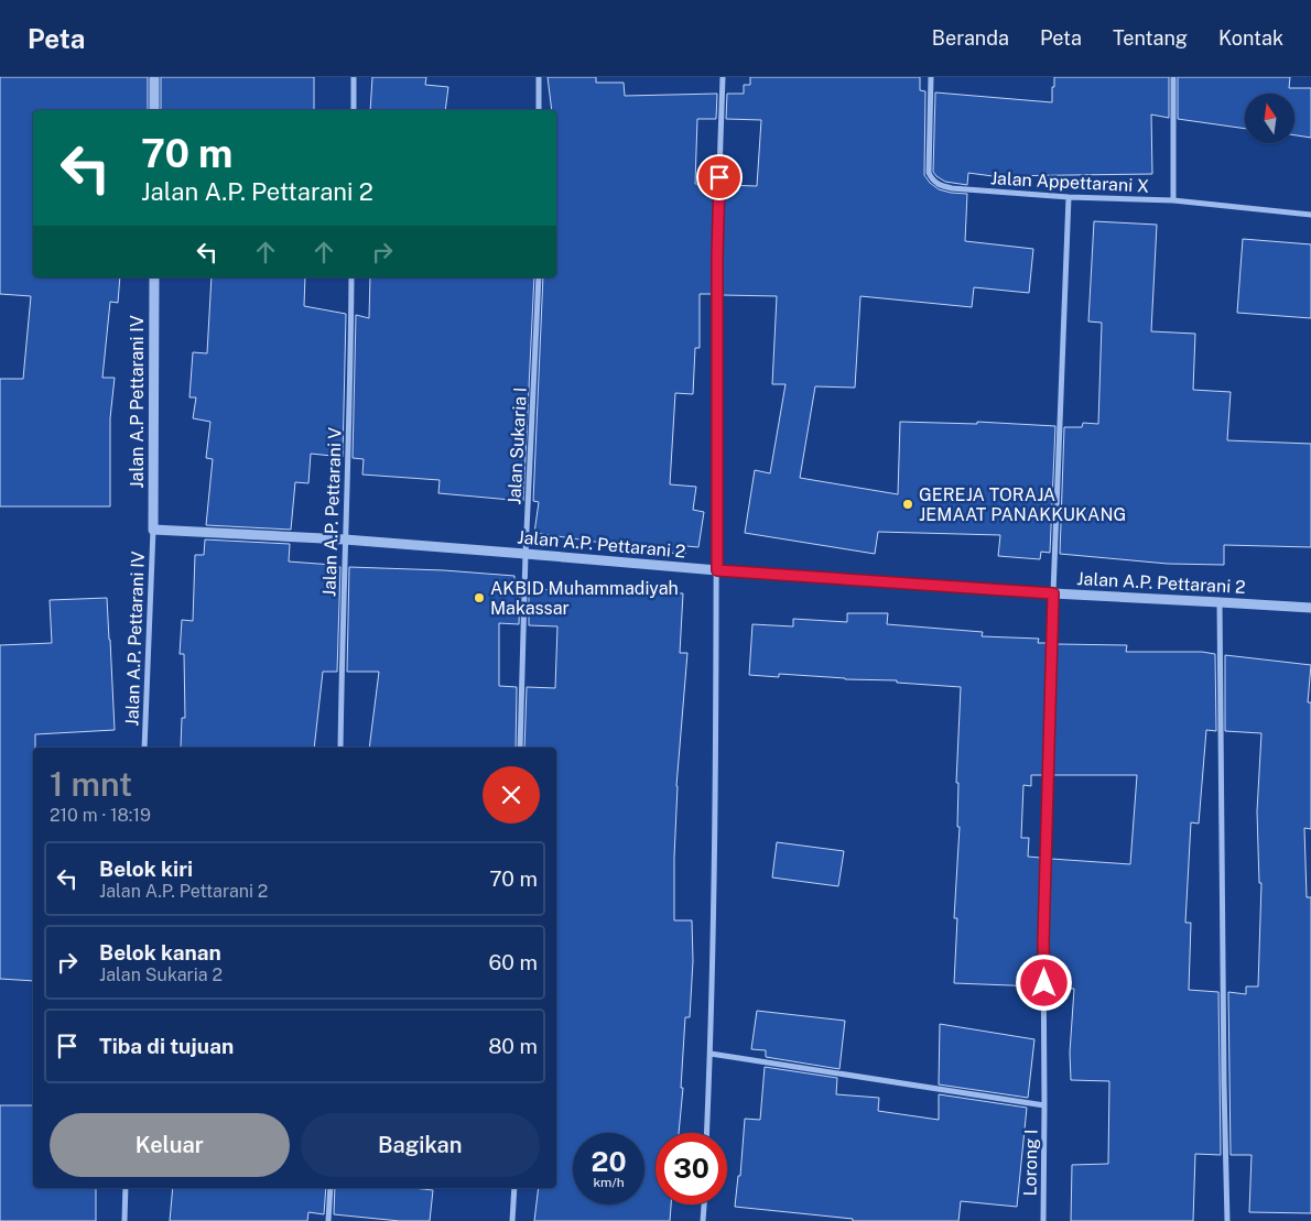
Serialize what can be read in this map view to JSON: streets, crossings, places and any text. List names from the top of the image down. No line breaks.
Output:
{"streets":{"street":["Jalan Appettarani X","Jalan A.P Pettarani IV","Jalan Sukaria I","Jalan A.P. Pettarani V","Jalan A.P. Pettarani 2","Jalan A.P. Pettarani IV","Lorong I"]},"crossings":[["Jalan Appettarani X","Lorong I"],["Jalan A.P Pettarani IV","Jalan A.P. Pettarani 2"],["Jalan A.P Pettarani IV","Jalan A.P. Pettarani IV"],["Jalan Sukaria I","Jalan A.P. Pettarani 2"],["Jalan A.P. Pettarani V","Jalan A.P. Pettarani 2"],["Jalan A.P. Pettarani 2","Jalan A.P. Pettarani IV"],["Jalan A.P. Pettarani 2","Lorong I"]],"places":["GEREJA TORAJA JEMAAT PANAKKUKANG","AKBID Muhammadiyah Makassar"],"north":"top","page":{"header":"Peta","nav":["Beranda","Peta","Tentang","Kontak"],"turn":["70 m","Jalan A.P. Pettarani 2"],"heading":["1 mnt","210 m · 18:19"],"list":[{"name":"Belok kiri","note":"Jalan A.P. Pettarani 2","value":"70 m"},{"name":"Belok kanan","note":"Jalan Sukaria 2","value":"60 m"},{"name":"Tiba di tujuan","value":"80 m"}],"buttons":["Keluar","Bagikan"],"speed":"20 km/h","limit":"30"}}
